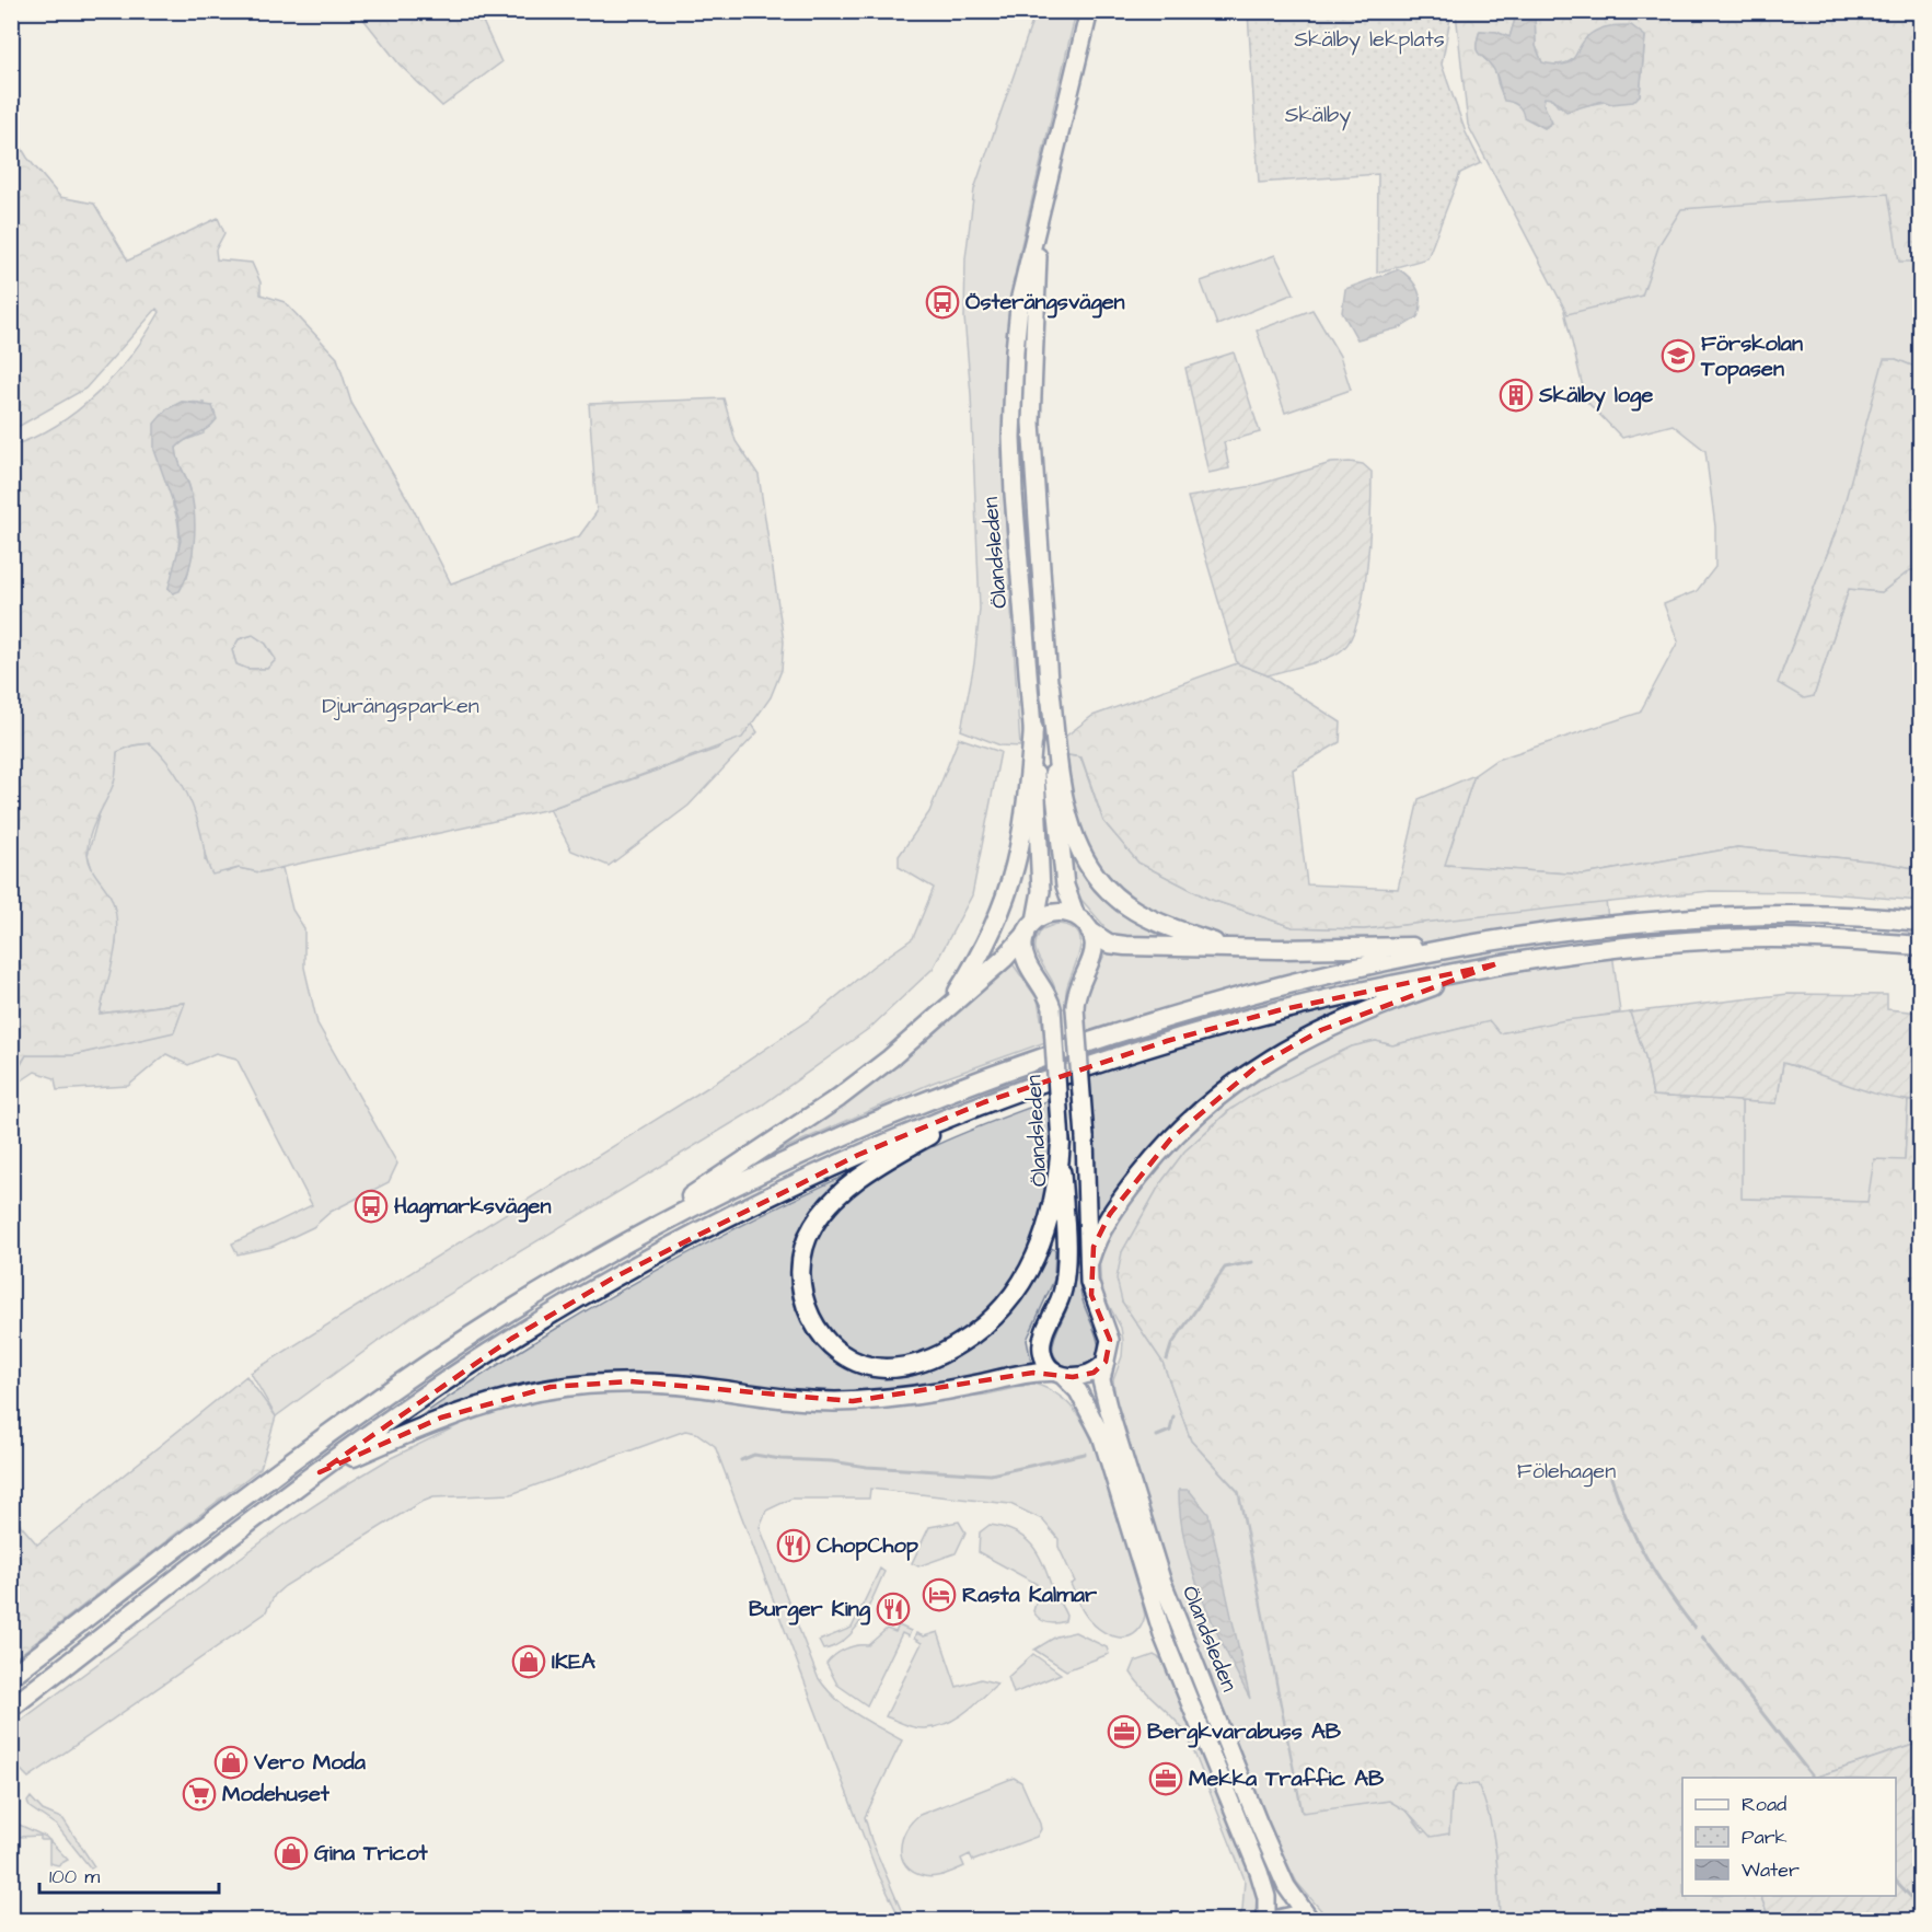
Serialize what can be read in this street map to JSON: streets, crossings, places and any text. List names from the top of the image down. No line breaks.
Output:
{"streets":{"main road":["Ölandsleden"]},"parks":["Skälby lekplats","Skälby","Djurängsparken","Fölehagen"],"places":{"bus stop":["Österängsvägen","Hagmarksvägen"],"school or university":["Förskolan Topasen"],"building":["Skälby loge"],"restaurant":["ChopChop","Burger King"],"hotel":["Rasta Kalmar"],"shop":["IKEA","Vero Moda","Gina Tricot"],"office":["Bergkvarabuss AB","Mekka Traffic AB"],"supermarket":["Modehuset"]},"legend":["Road","Park","Water"],"scale_bar":"100 m"}
